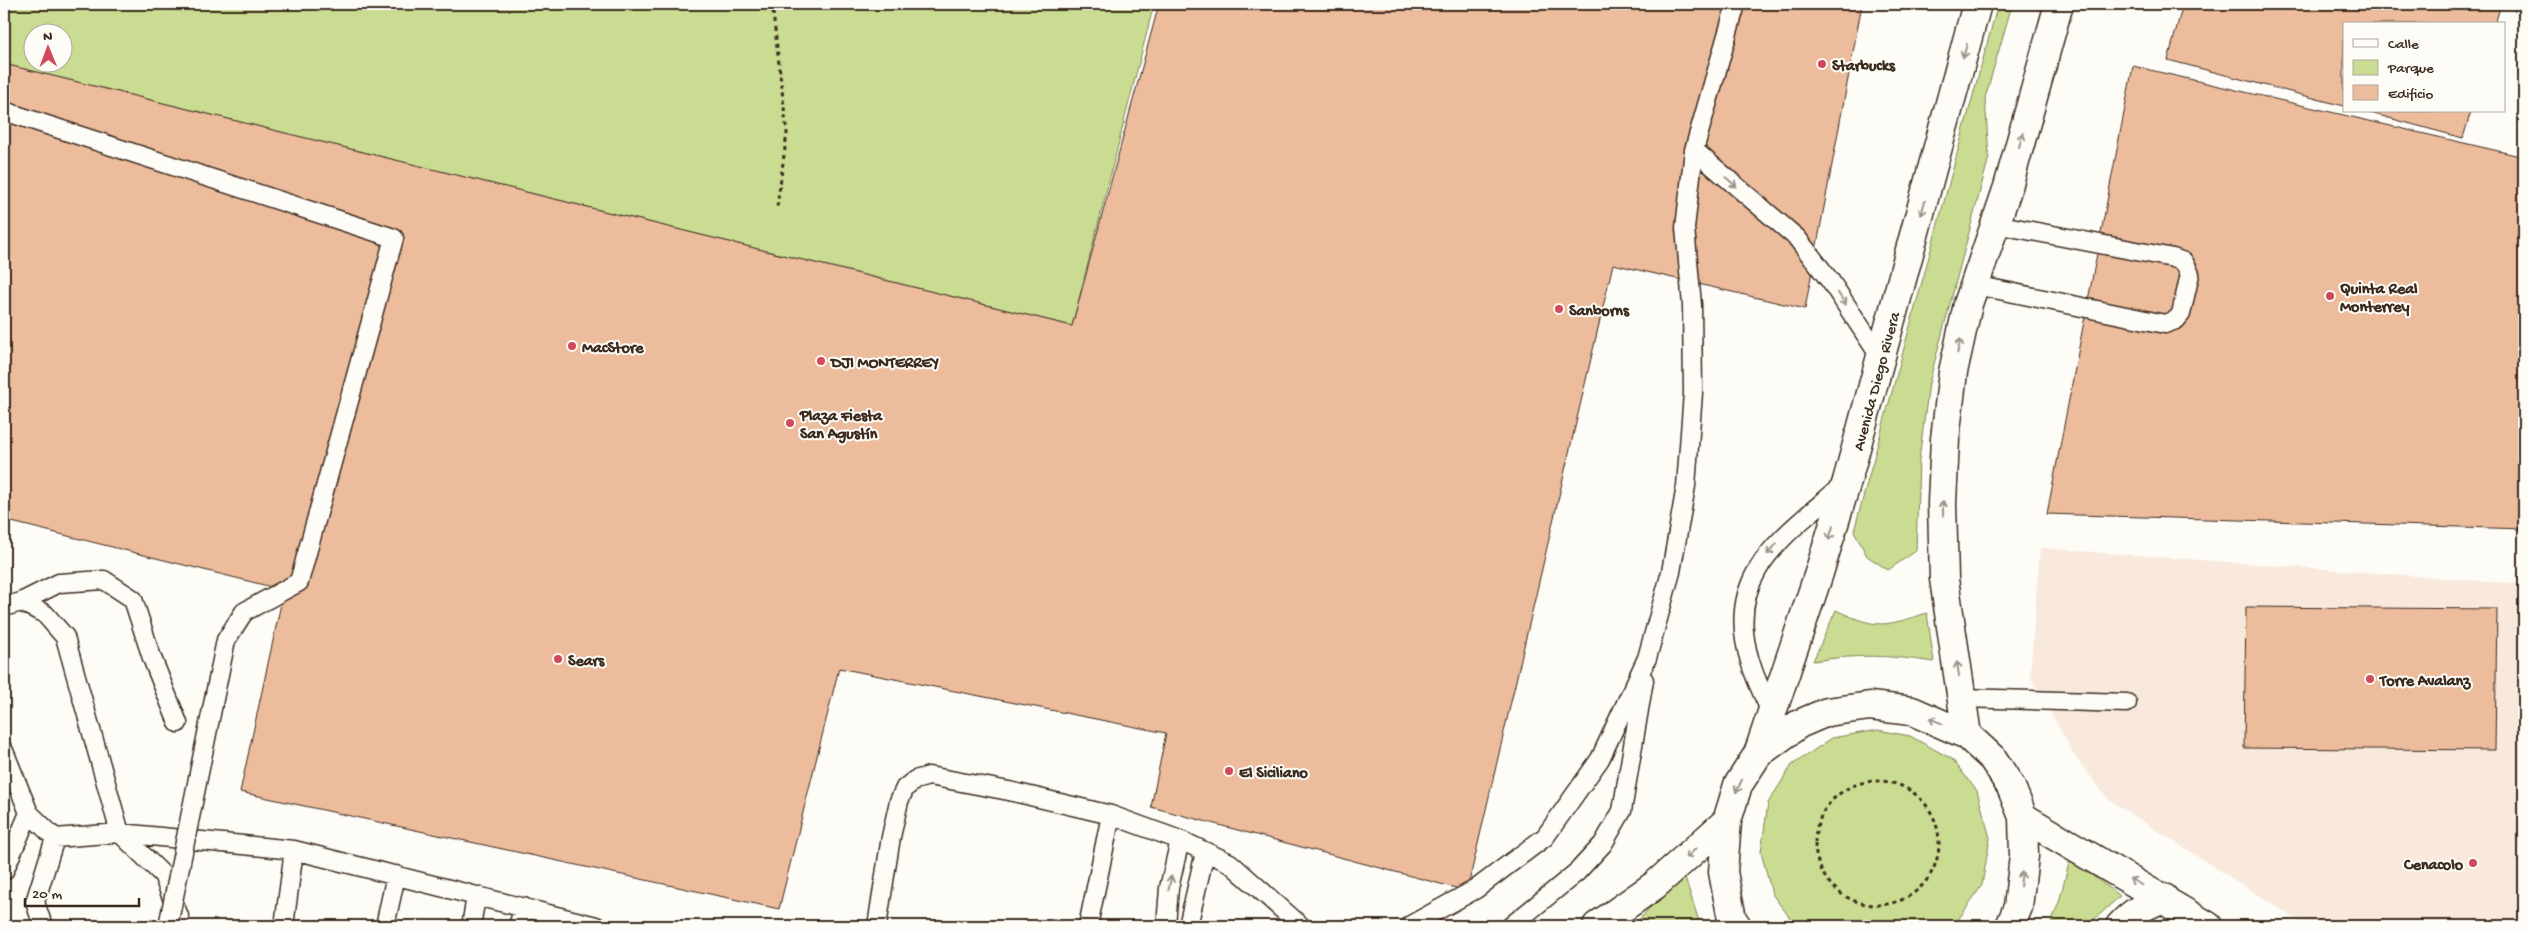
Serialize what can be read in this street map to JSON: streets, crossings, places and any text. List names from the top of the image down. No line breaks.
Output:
{"streets":{"street":["Avenida Diego Rivera"]},"places":["Starbucks","Quinta Real Monterrey","Sanborns","MacStore","DJI MONTERREY","Plaza Fiesta San Agustín","Sears","Torre Avalanz","El Siciliano","Cenacolo"],"legend":["Calle","Parque","Edificio"],"scale_bar":"20 m","north":"top"}
